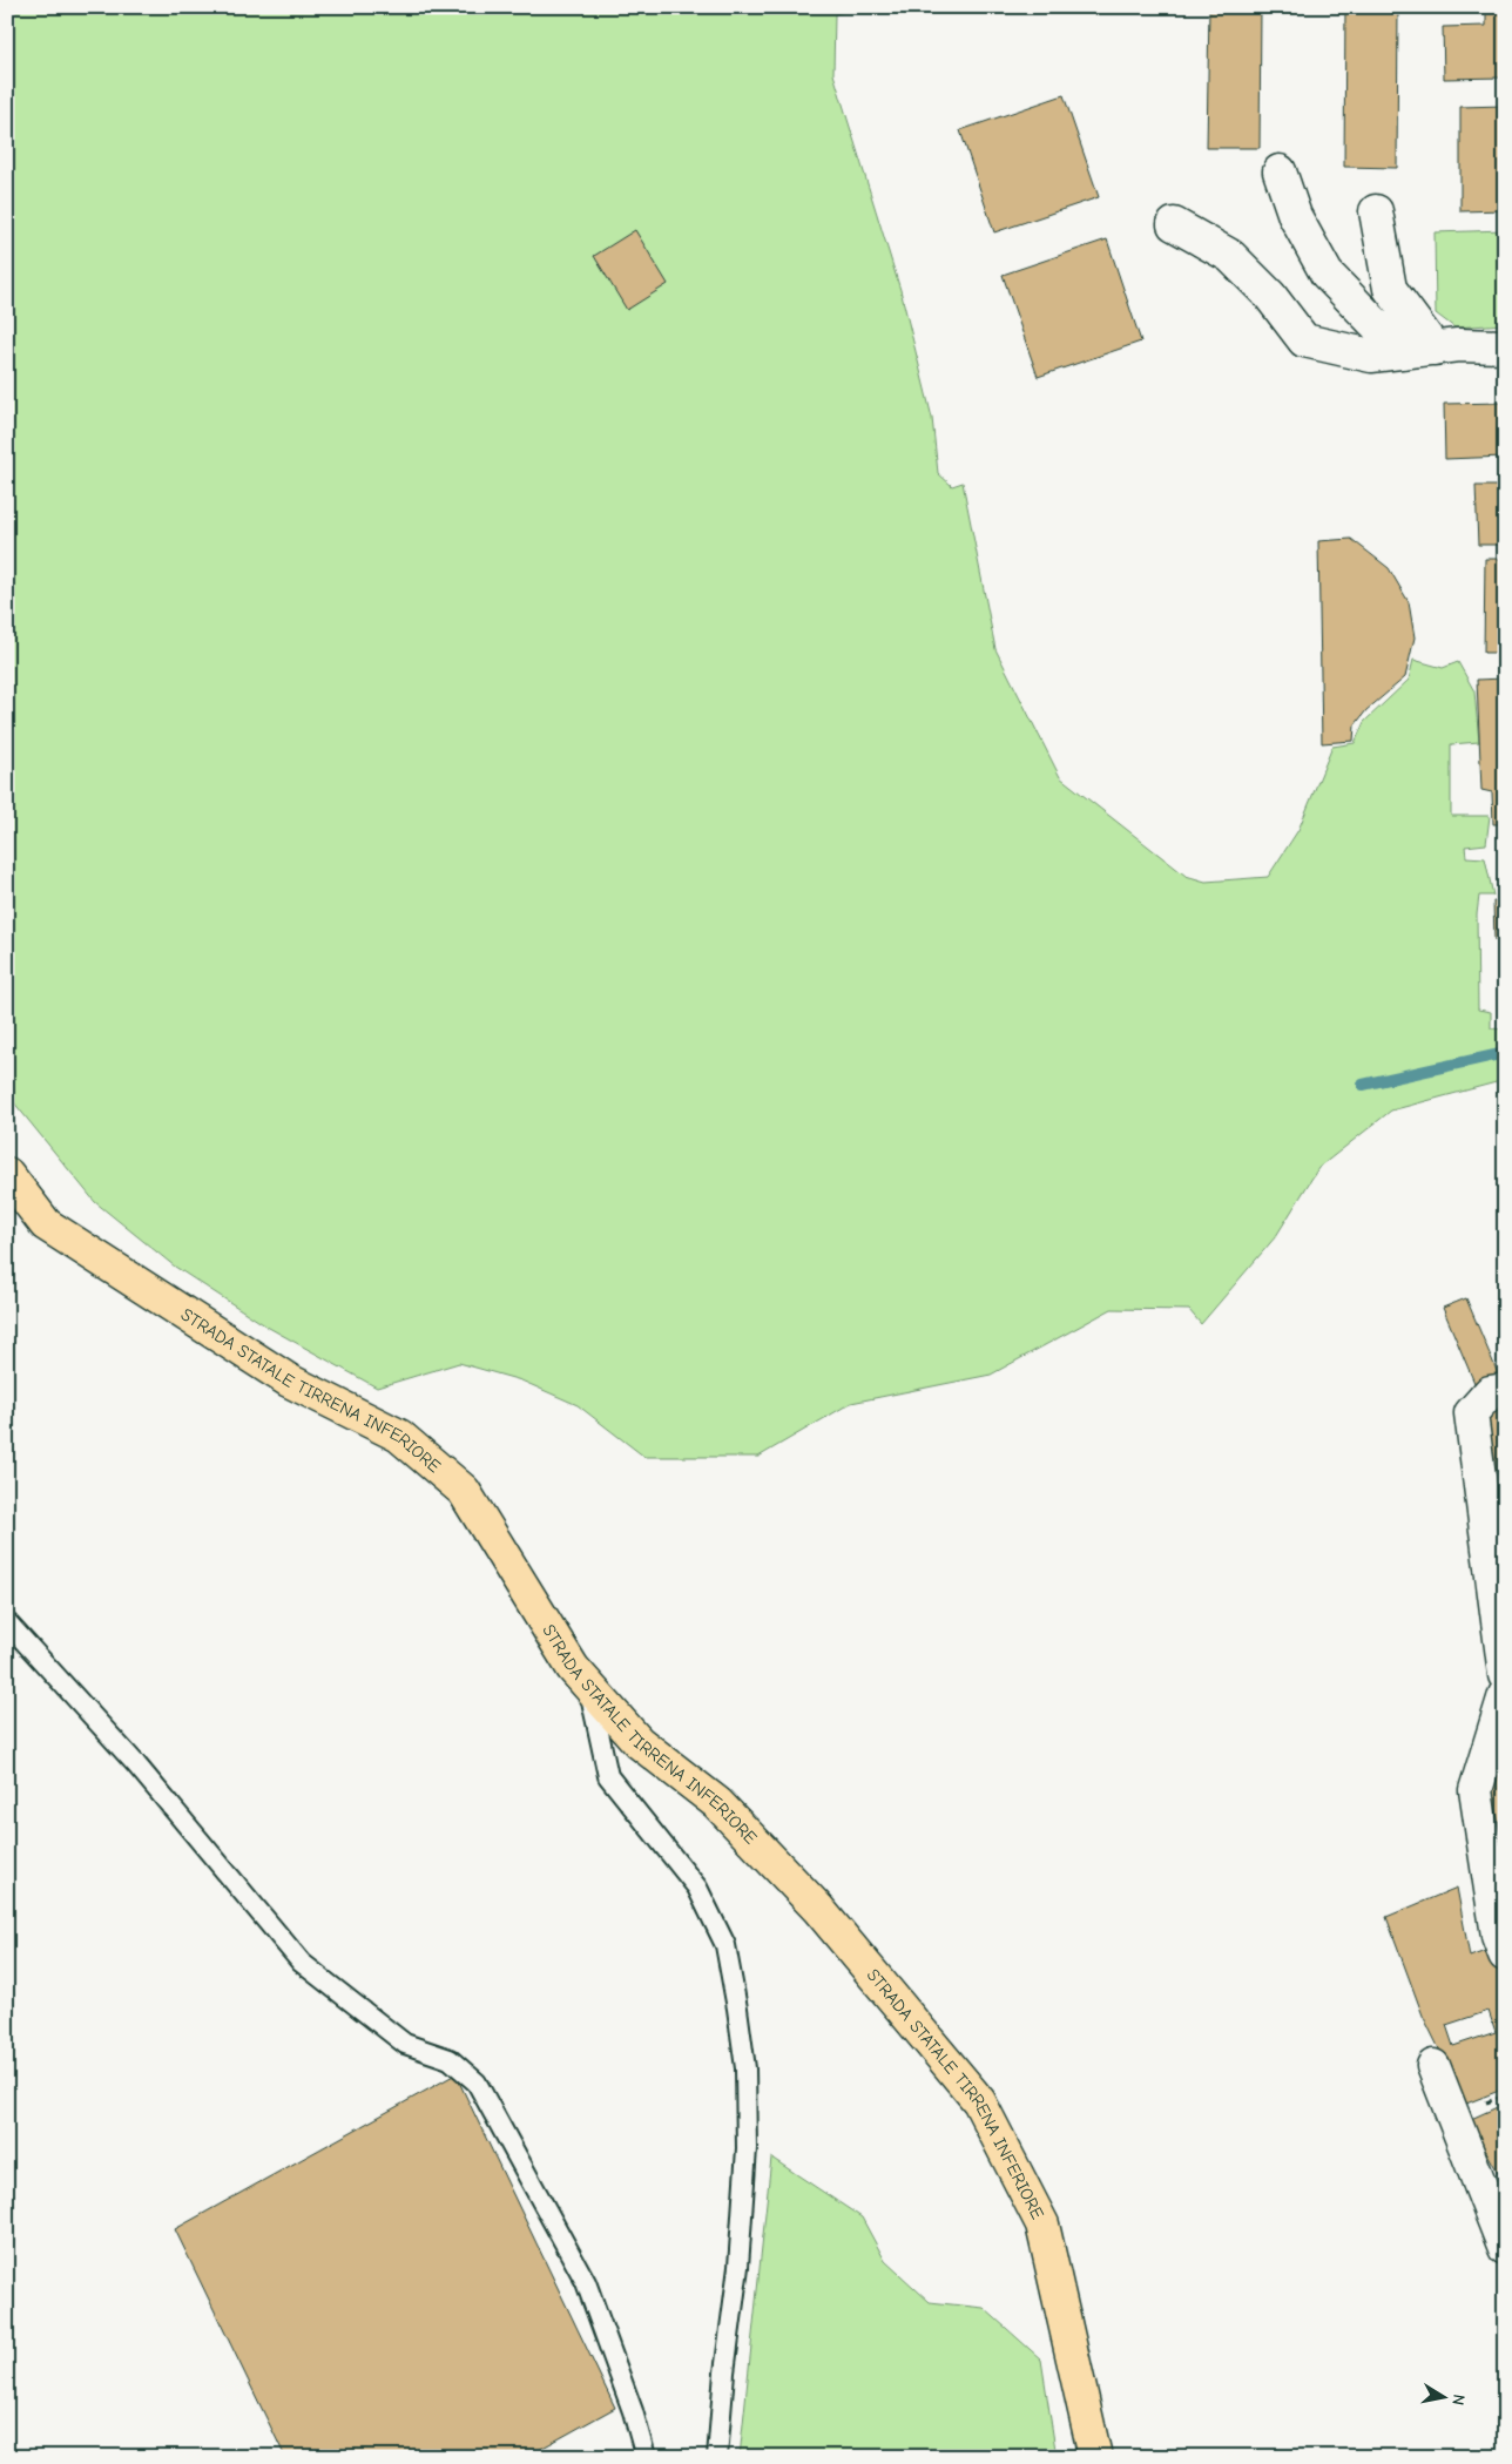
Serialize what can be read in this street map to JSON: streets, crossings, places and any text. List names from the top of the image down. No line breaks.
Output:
{"streets":{"main road":["STRADA STATALE TIRRENA INFERIORE"]},"north":"right"}
